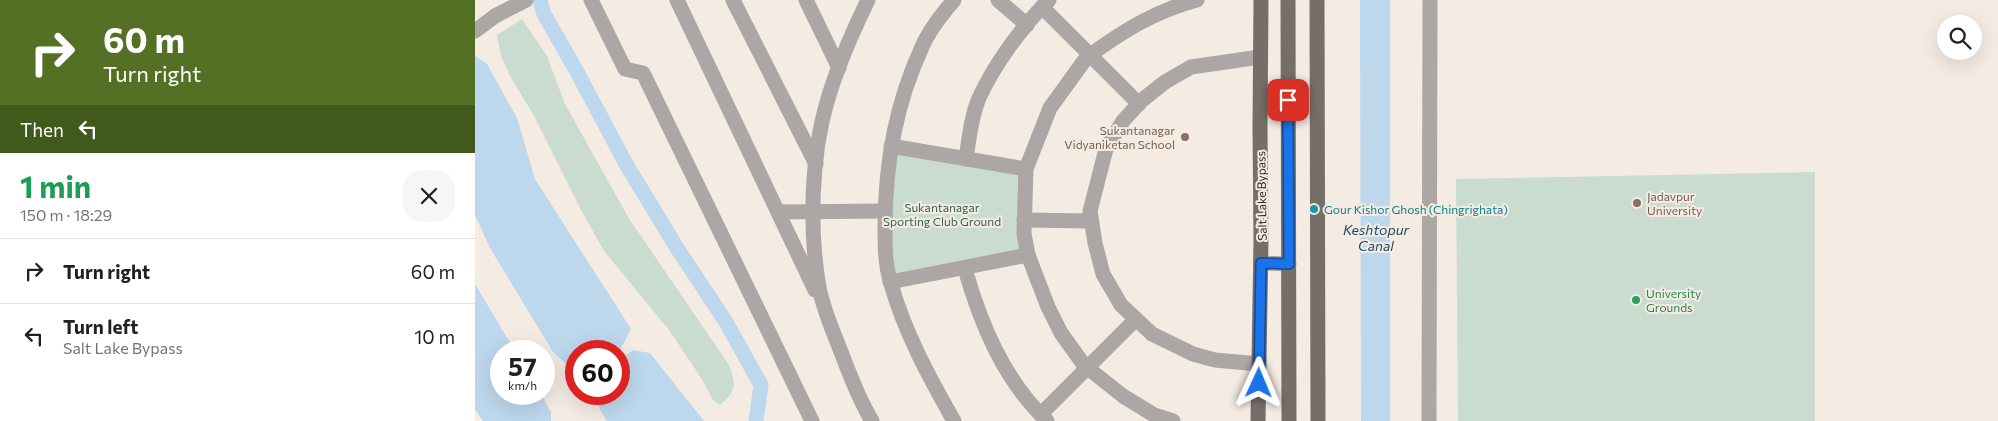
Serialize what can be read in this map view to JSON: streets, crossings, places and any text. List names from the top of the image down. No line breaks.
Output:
{"streets":{"main road":["Salt Lake Bypass"]},"water":["Keshtopur Canal"],"parks":["Sukantanagar Sporting Club Ground"],"places":["Sukantanagar Vidyaniketan School","Jadavpur University","Gour Kishor Ghosh (Chingrighata)","University Grounds"],"page":{"turn":["60 m","Turn right"],"then":"Then","heading":["1 min","150 m · 18:29"],"list":[{"name":"Turn right","value":"60 m"},{"name":"Turn left","note":"Salt Lake Bypass","value":"10 m"}],"speed":"57 km/h","limit":"60"}}
